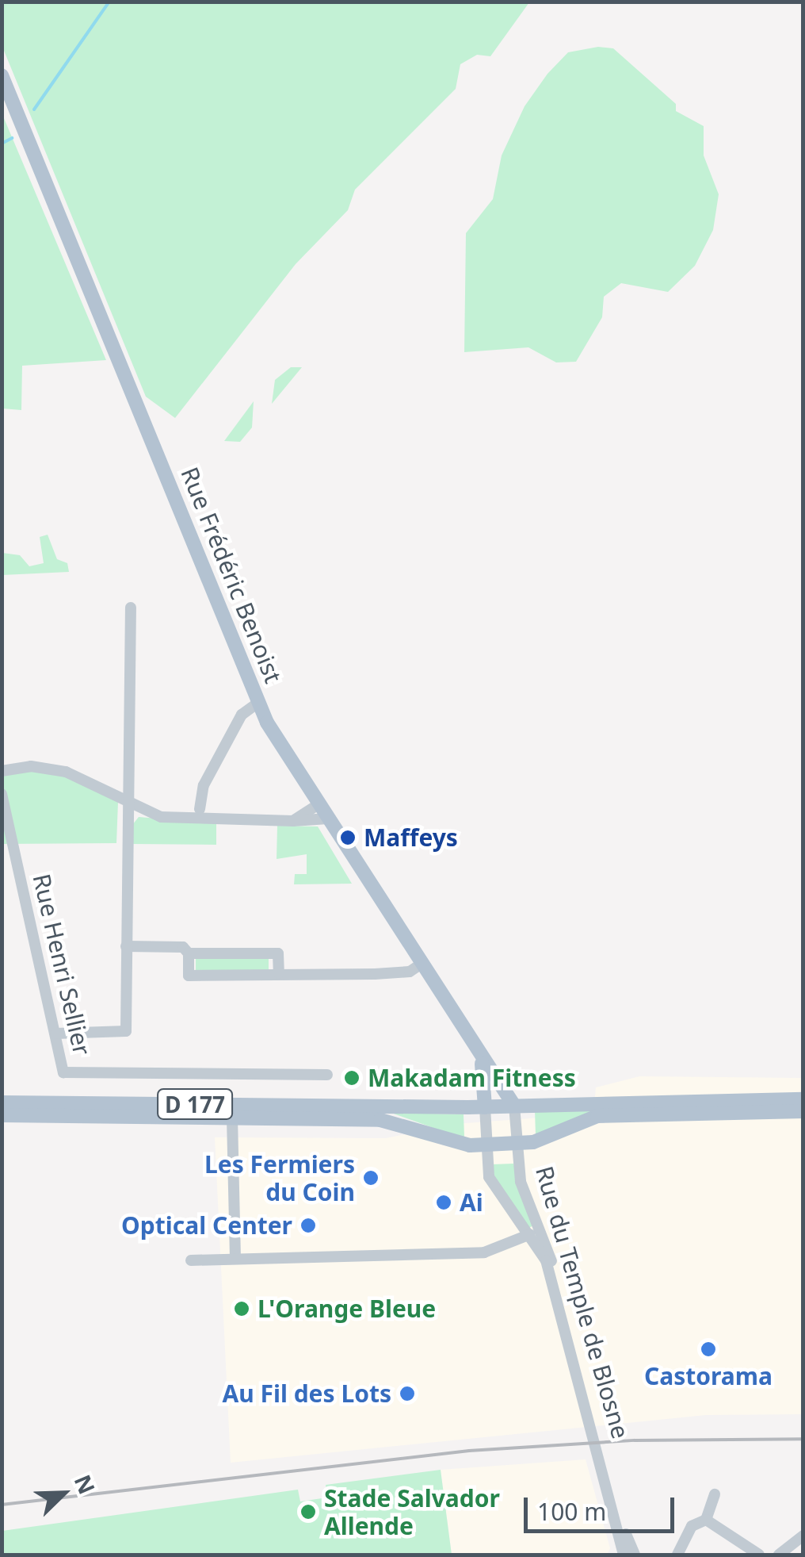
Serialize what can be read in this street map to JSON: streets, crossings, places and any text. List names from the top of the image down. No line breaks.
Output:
{"streets":{"main road":["Rue Frédéric Benoist","D 177"],"street":["Rue Henri Sellier","Rue du Temple de Blosne"]},"crossings":[["Rue Frédéric Benoist","D 177"],["Rue Frédéric Benoist","Rue du Temple de Blosne"],["D 177","Rue du Temple de Blosne"]],"places":["Maffeys","Makadam Fitness","Les Fermiers du Coin","Ai","Optical Center","L'Orange Bleue","Castorama","Au Fil des Lots","Stade Salvador Allende"],"scale_bar":"100 m","north":"top right"}
